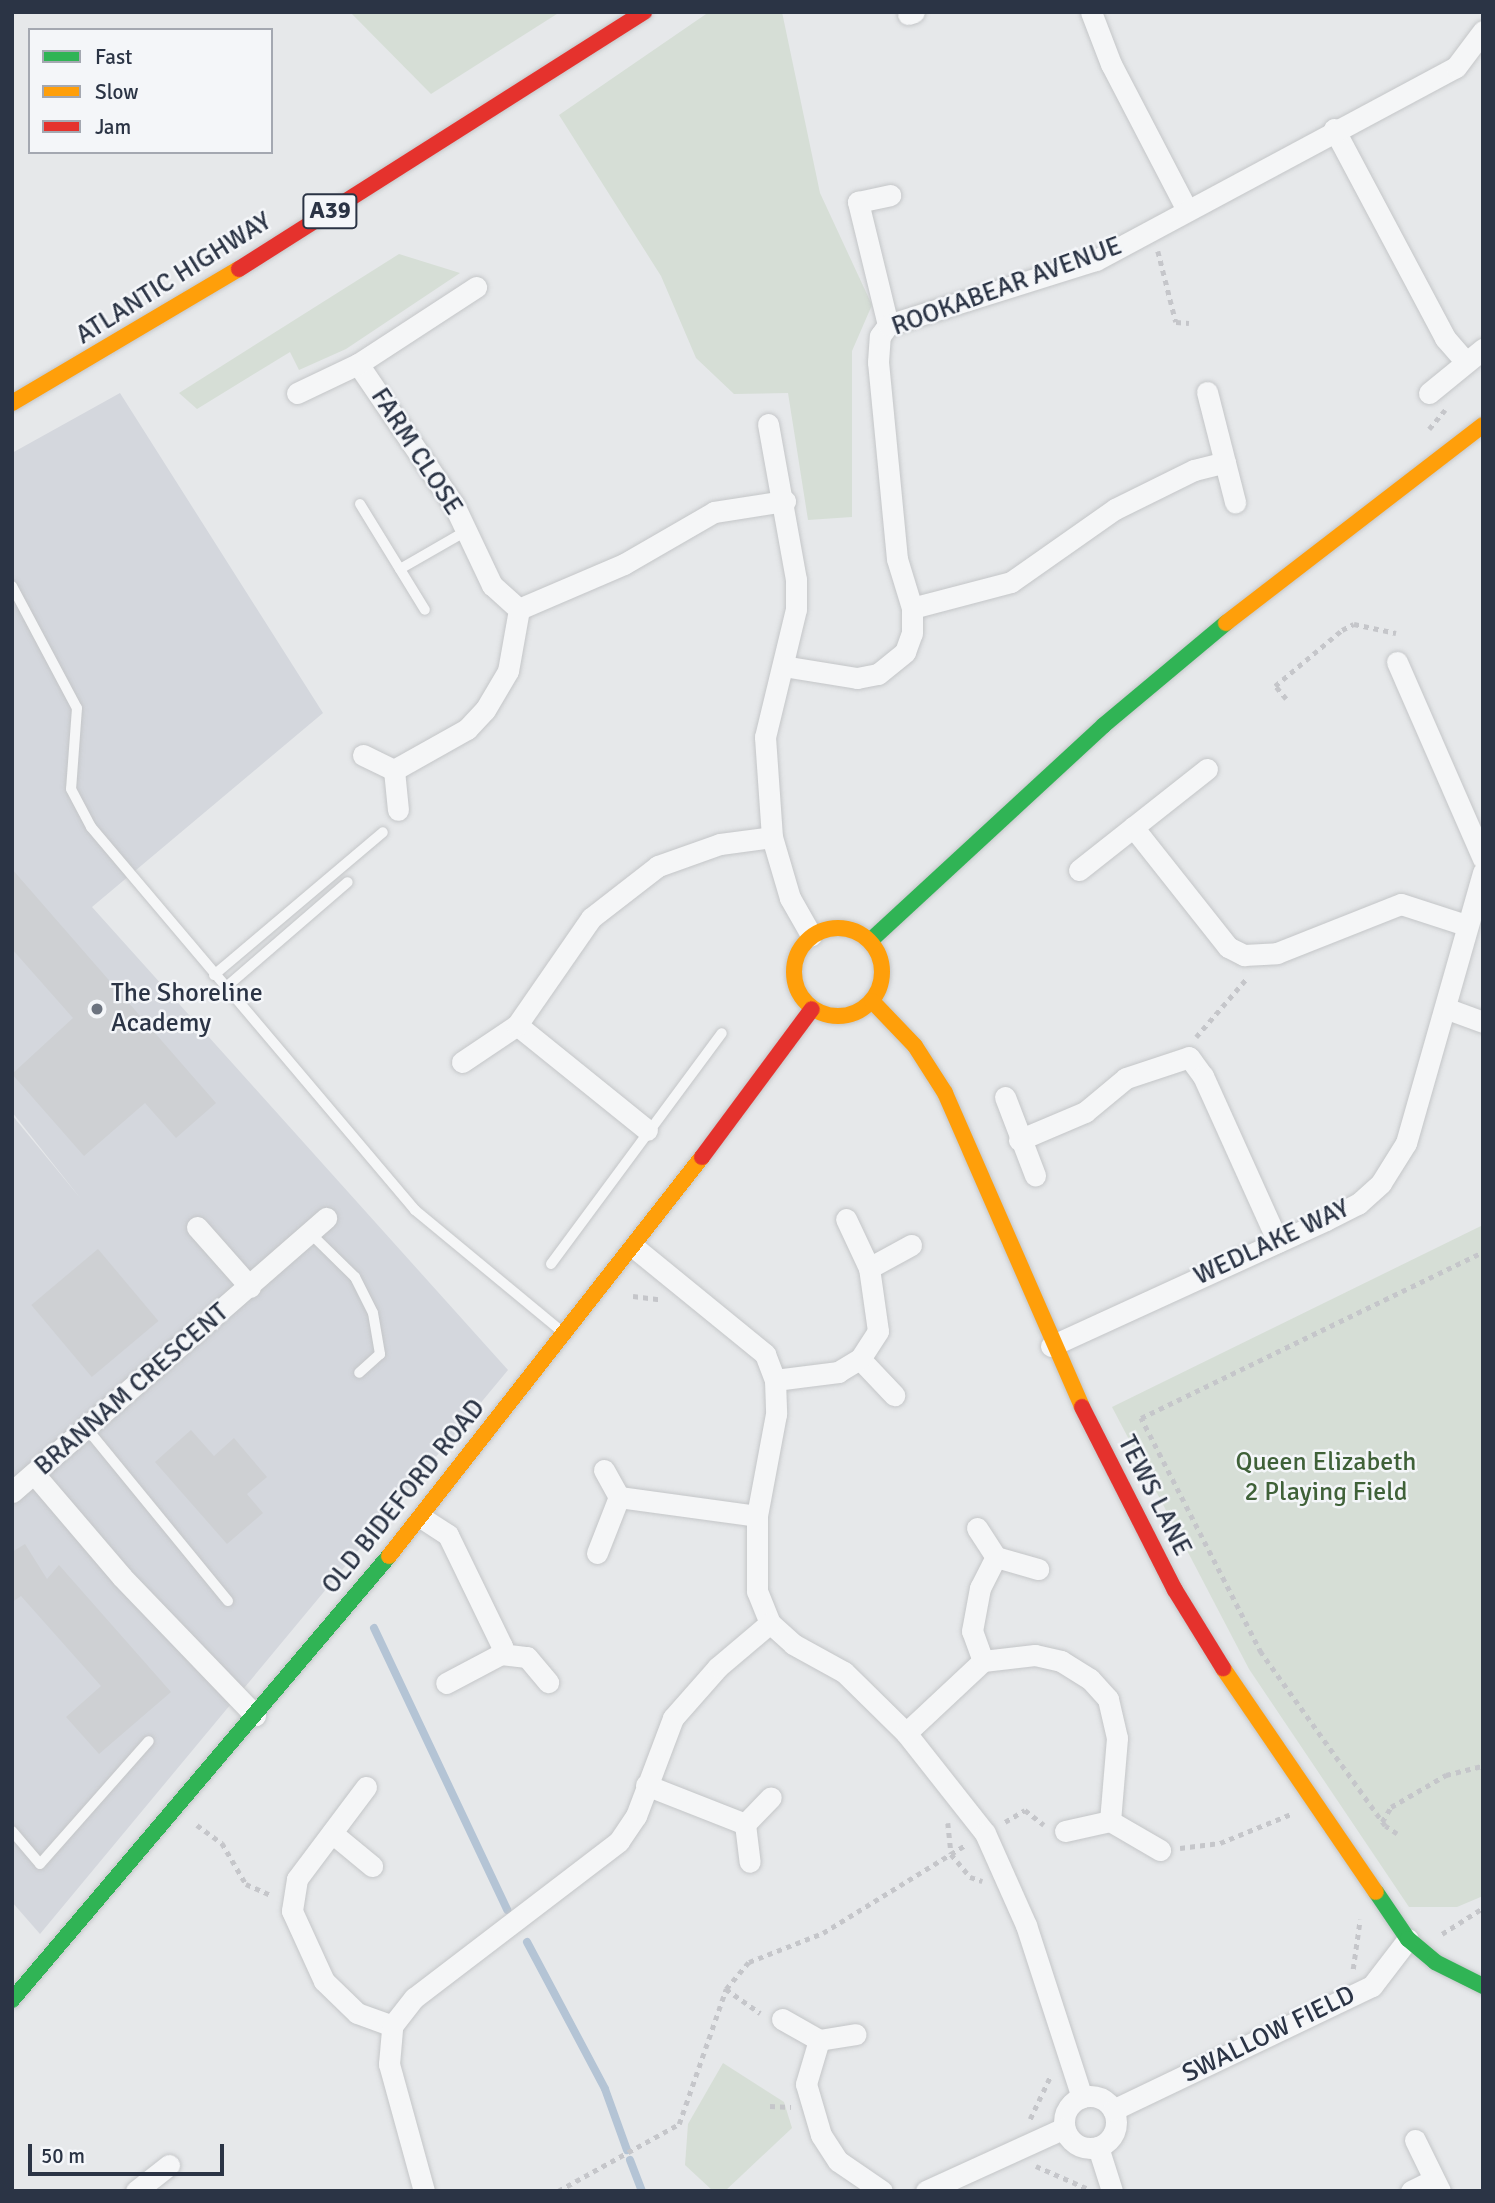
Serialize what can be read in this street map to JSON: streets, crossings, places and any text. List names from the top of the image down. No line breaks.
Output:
{"streets":{"main road":["A39","ATLANTIC HIGHWAY","TEWS LANE","OLD BIDEFORD ROAD"],"street":["ROOKABEAR AVENUE","FARM CLOSE","WEDLAKE WAY","BRANNAM CRESCENT","SWALLOW FIELD"]},"crossings":[["WEDLAKE WAY","TEWS LANE"],["TEWS LANE","OLD BIDEFORD ROAD"],["TEWS LANE","SWALLOW FIELD"]],"parks":["Queen Elizabeth 2 Playing Field"],"places":["The Shoreline Academy"],"legend":["Fast","Slow","Jam"],"scale_bar":"50 m"}
